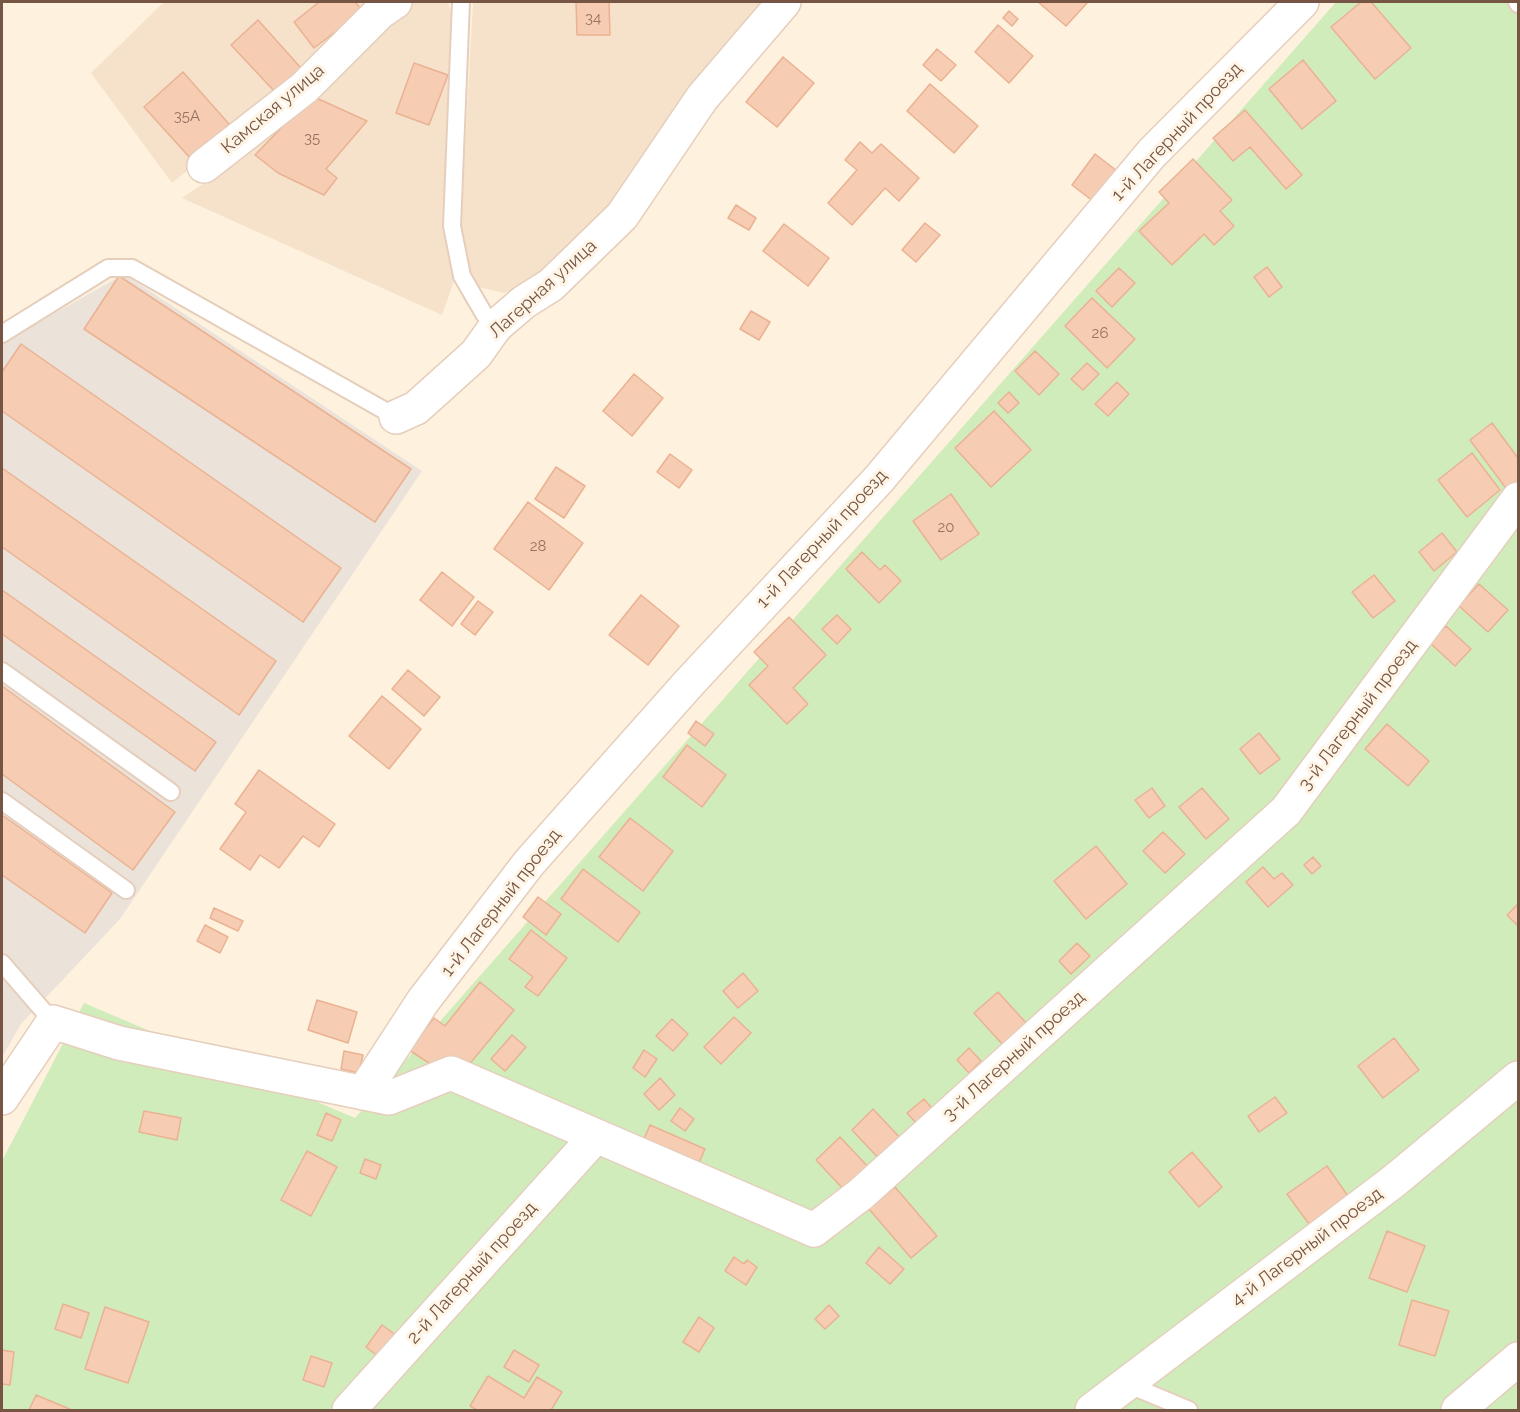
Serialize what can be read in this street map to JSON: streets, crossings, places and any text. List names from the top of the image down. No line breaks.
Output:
{"streets":{"street":["Камская улица","1-й Лагерный проезд","Лагерная улица","3-й Лагерный проезд","4-й Лагерный проезд","2-й Лагерный проезд"]},"crossings":[["1-й Лагерный проезд","3-й Лагерный проезд"],["3-й Лагерный проезд","2-й Лагерный проезд"]],"house_numbers":["34","35А","35","26","20","28"]}
